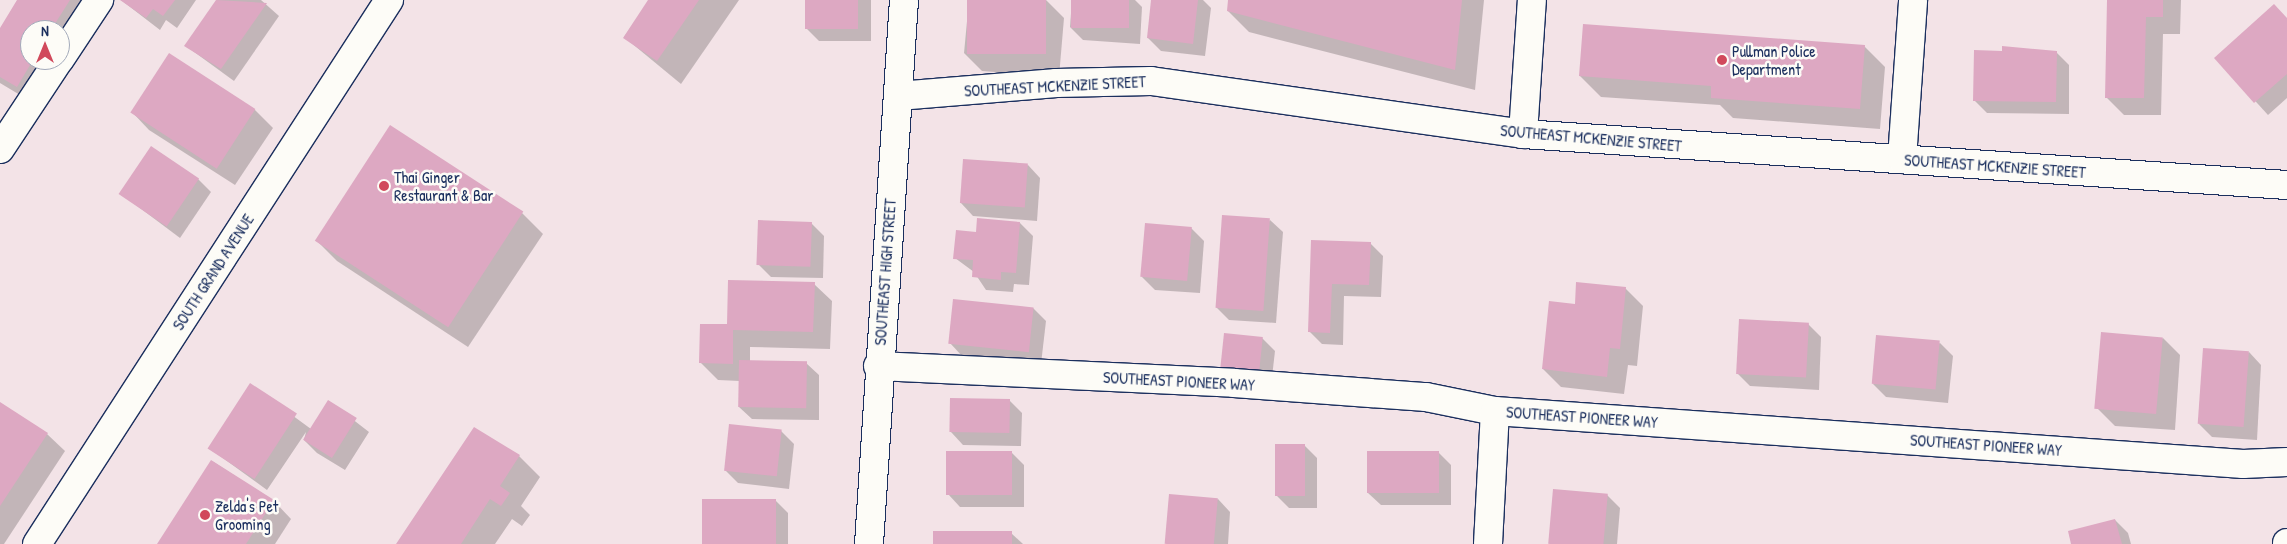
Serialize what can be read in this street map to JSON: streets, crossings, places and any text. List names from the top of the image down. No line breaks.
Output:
{"streets":{"street":["SOUTHEAST MCKENZIE STREET","SOUTH GRAND AVENUE","SOUTHEAST HIGH STREET","SOUTHEAST PIONEER WAY"]},"crossings":[["SOUTHEAST MCKENZIE STREET","SOUTHEAST HIGH STREET"],["SOUTHEAST HIGH STREET","SOUTHEAST PIONEER WAY"]],"places":["Pullman Police Department","Thai Ginger Restaurant & Bar","Zelda's Pet Grooming"],"north":"top"}
